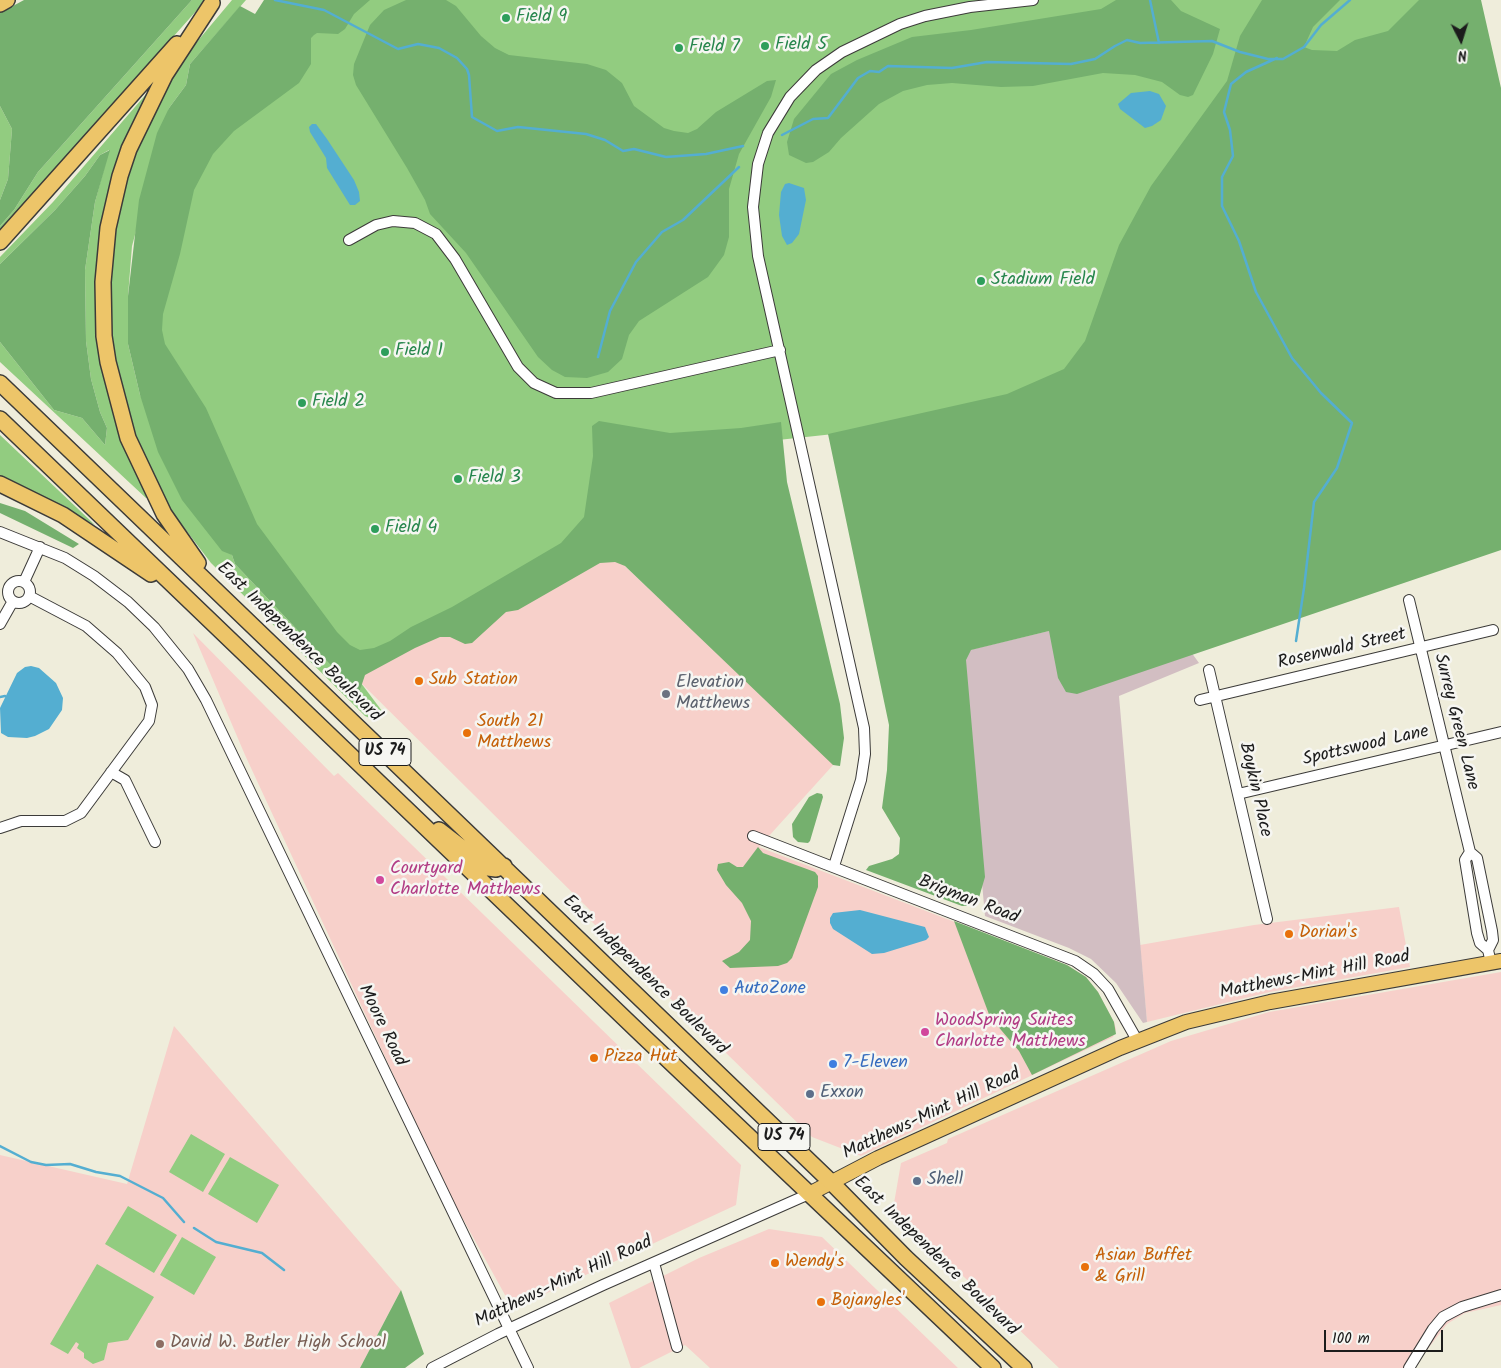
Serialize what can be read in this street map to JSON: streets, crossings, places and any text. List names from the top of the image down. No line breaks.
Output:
{"streets":{"highway":["East Independence Boulevard","US 74"],"main road":["Matthews-Mint Hill Road"],"street":["Rosenwald Street","Surrey Green Lane","Spottswood Lane","Boykin Place","Brigman Road","Moore Road"]},"crossings":[["East Independence Boulevard","Matthews-Mint Hill Road"],["Rosenwald Street","Surrey Green Lane"],["Rosenwald Street","Boykin Place"],["Surrey Green Lane","Spottswood Lane"],["Surrey Green Lane","Matthews-Mint Hill Road"],["Spottswood Lane","Boykin Place"],["US 74","Matthews-Mint Hill Road"],["Brigman Road","Matthews-Mint Hill Road"],["Matthews-Mint Hill Road","Moore Road"]],"places":["Field 9","Field 5","Field 7","Stadium Field","Field 1","Field 2","Field 3","Field 4","Sub Station","Elevation Matthews","South 21 Matthews","Courtyard Charlotte Matthews","Dorian's","AutoZone","WoodSpring Suites Charlotte Matthews","Pizza Hut","7-Eleven","Exxon","Shell","Wendy's","Asian Buffet & Grill","Bojangles'","David W. Butler High School"],"scale_bar":"100 m","north":"bottom"}
